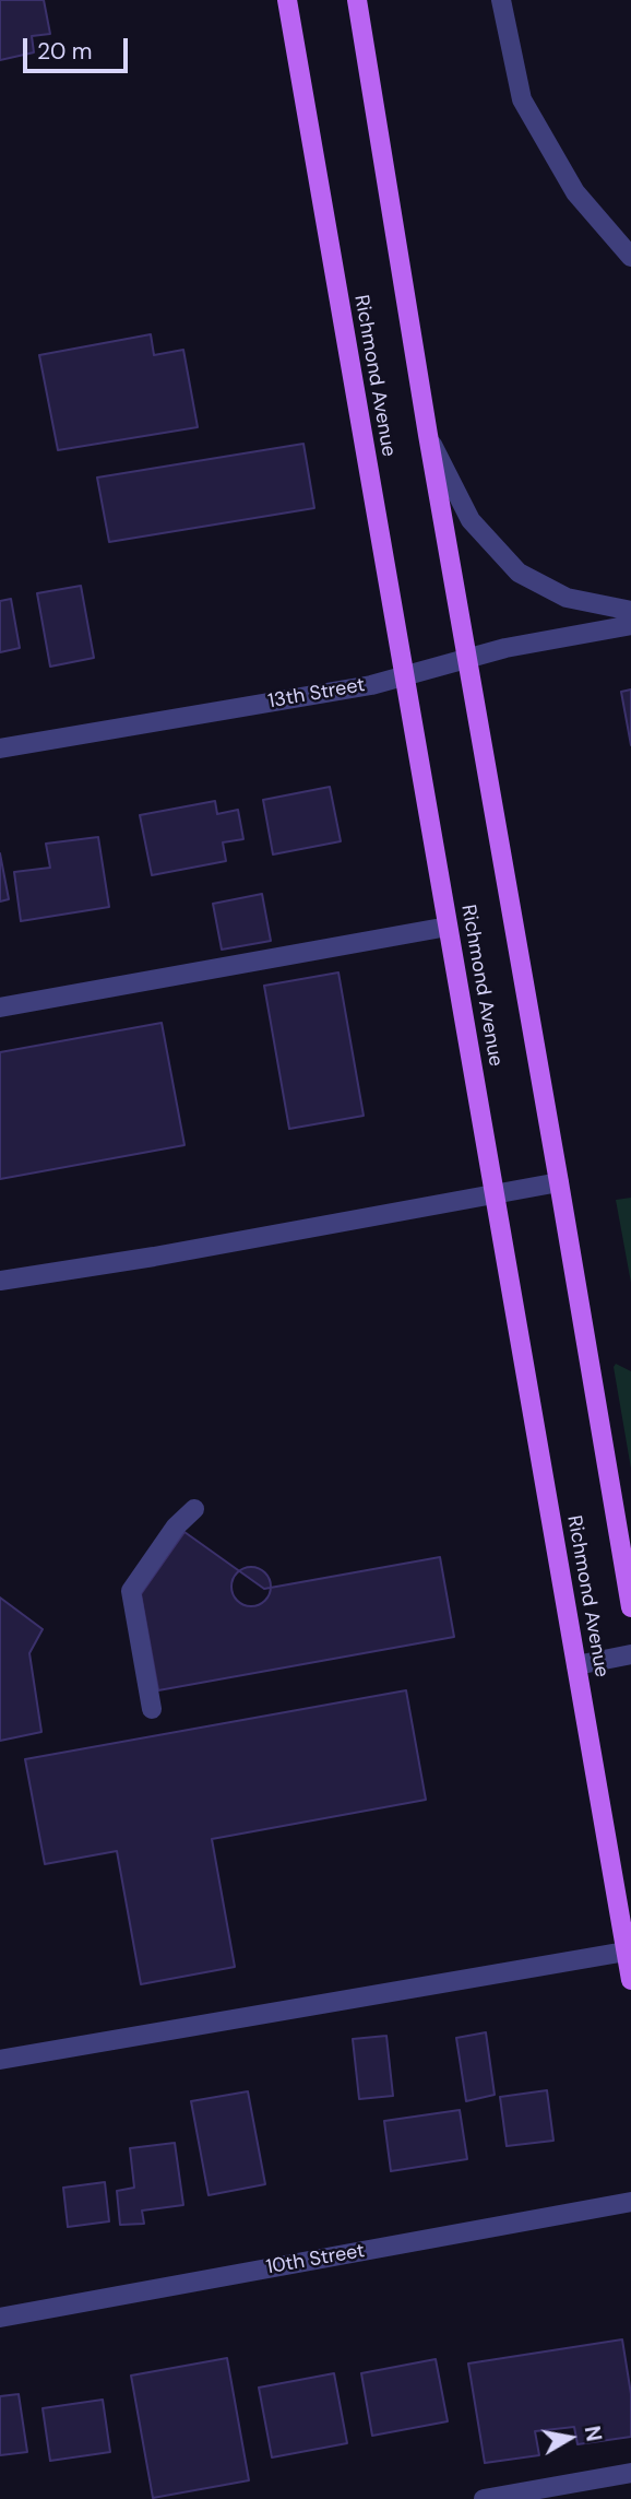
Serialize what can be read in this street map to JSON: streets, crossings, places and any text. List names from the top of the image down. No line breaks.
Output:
{"streets":{"main road":["Richmond Avenue"],"street":["13th Street","10th Street"]},"crossings":[["Richmond Avenue","13th Street"]],"scale_bar":"20 m","north":"right"}
